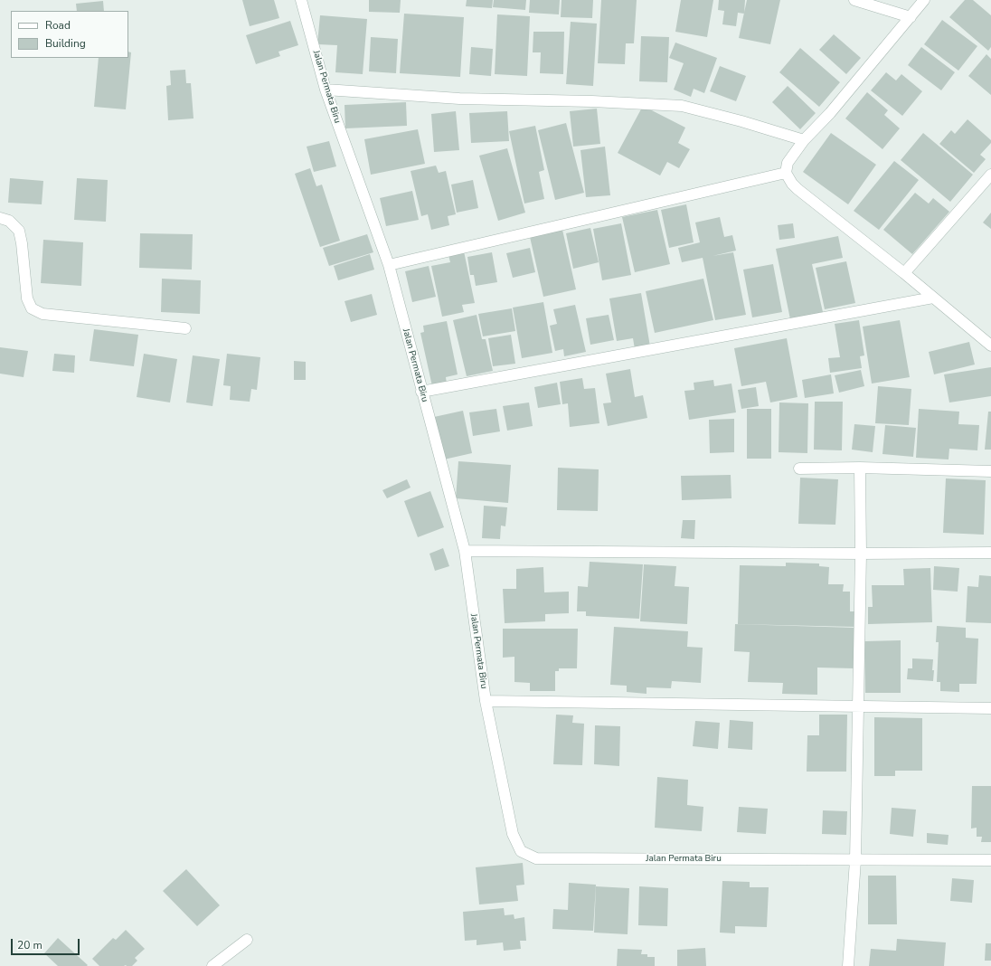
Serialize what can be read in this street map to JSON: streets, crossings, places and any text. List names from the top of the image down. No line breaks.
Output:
{"streets":{"street":["Jalan Permata Biru"]},"legend":["Road","Building"],"scale_bar":"20 m"}
